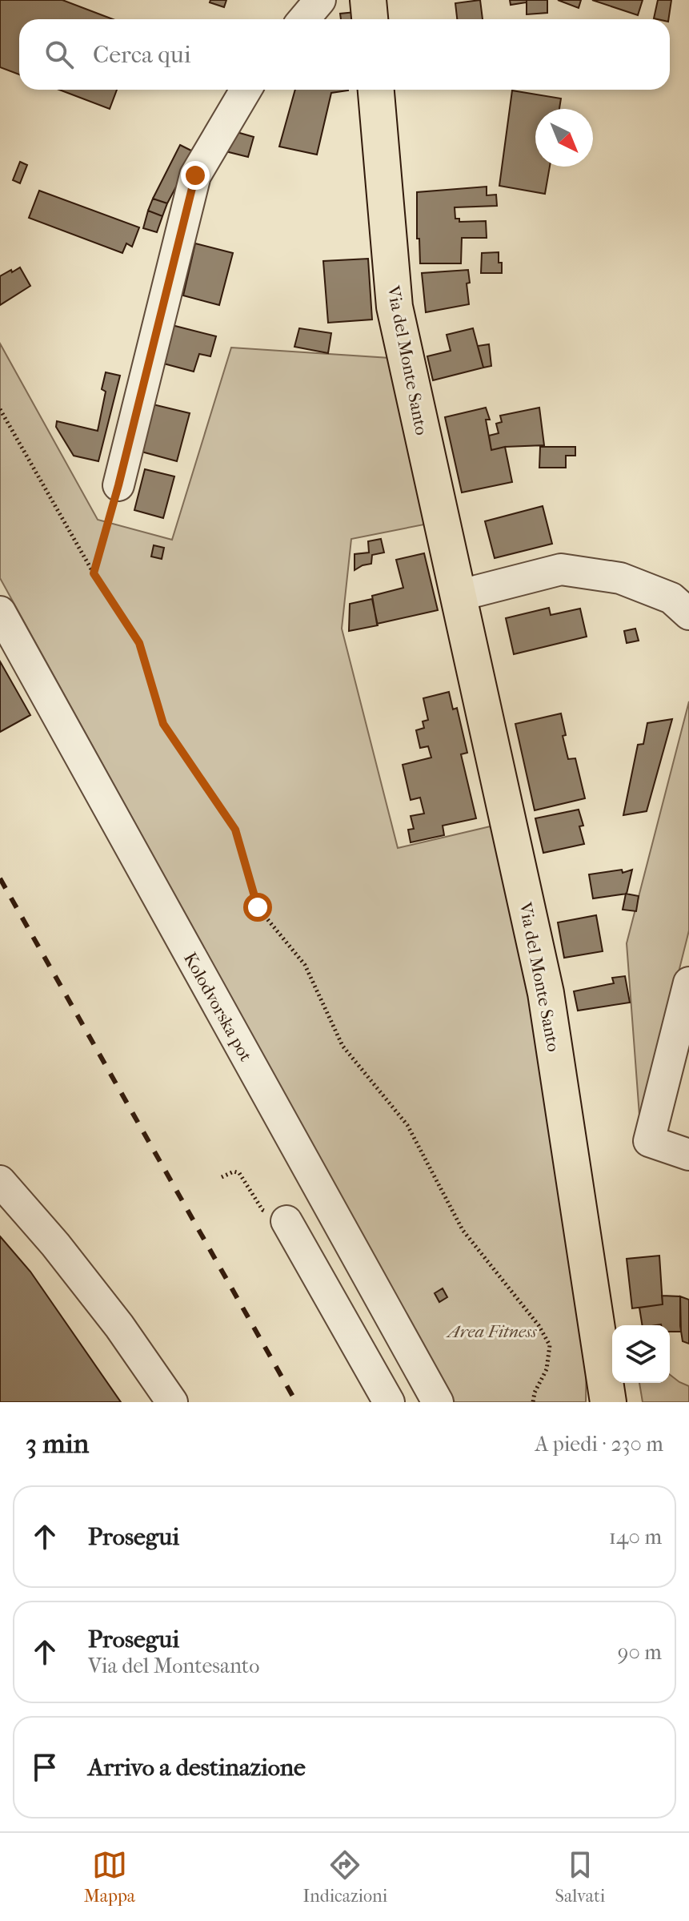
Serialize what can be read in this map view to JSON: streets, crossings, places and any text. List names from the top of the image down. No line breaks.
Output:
{"streets":{"main road":["Via del Monte Santo"],"street":["Kolodvorska pot"]},"parks":["Area Fitness"],"north":"bottom right","page":{"search":"Cerca qui","heading":["3 min","A piedi · 230 m"],"list":[["Prosegui","140 m"],["Prosegui","Via del Montesanto","90 m"],"Arrivo a destinazione"],"nav":["Mappa","Indicazioni","Salvati"]}}
